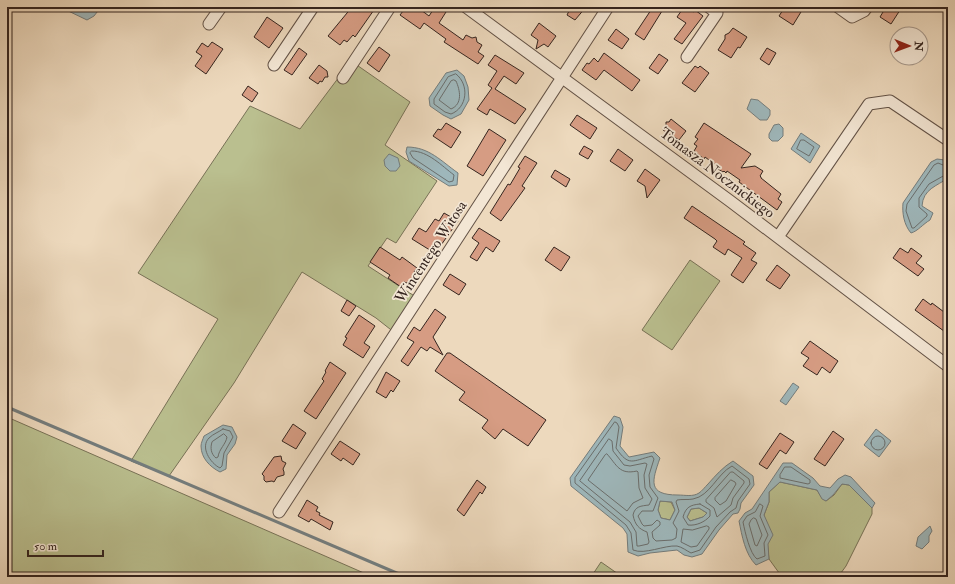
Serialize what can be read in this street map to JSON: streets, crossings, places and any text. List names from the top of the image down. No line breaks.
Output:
{"streets":{"street":["Tomasza Nocznickiego","Wincentego Witosa"]},"crossings":[["Tomasza Nocznickiego","Wincentego Witosa"]],"scale_bar":"50 m","north":"right"}
